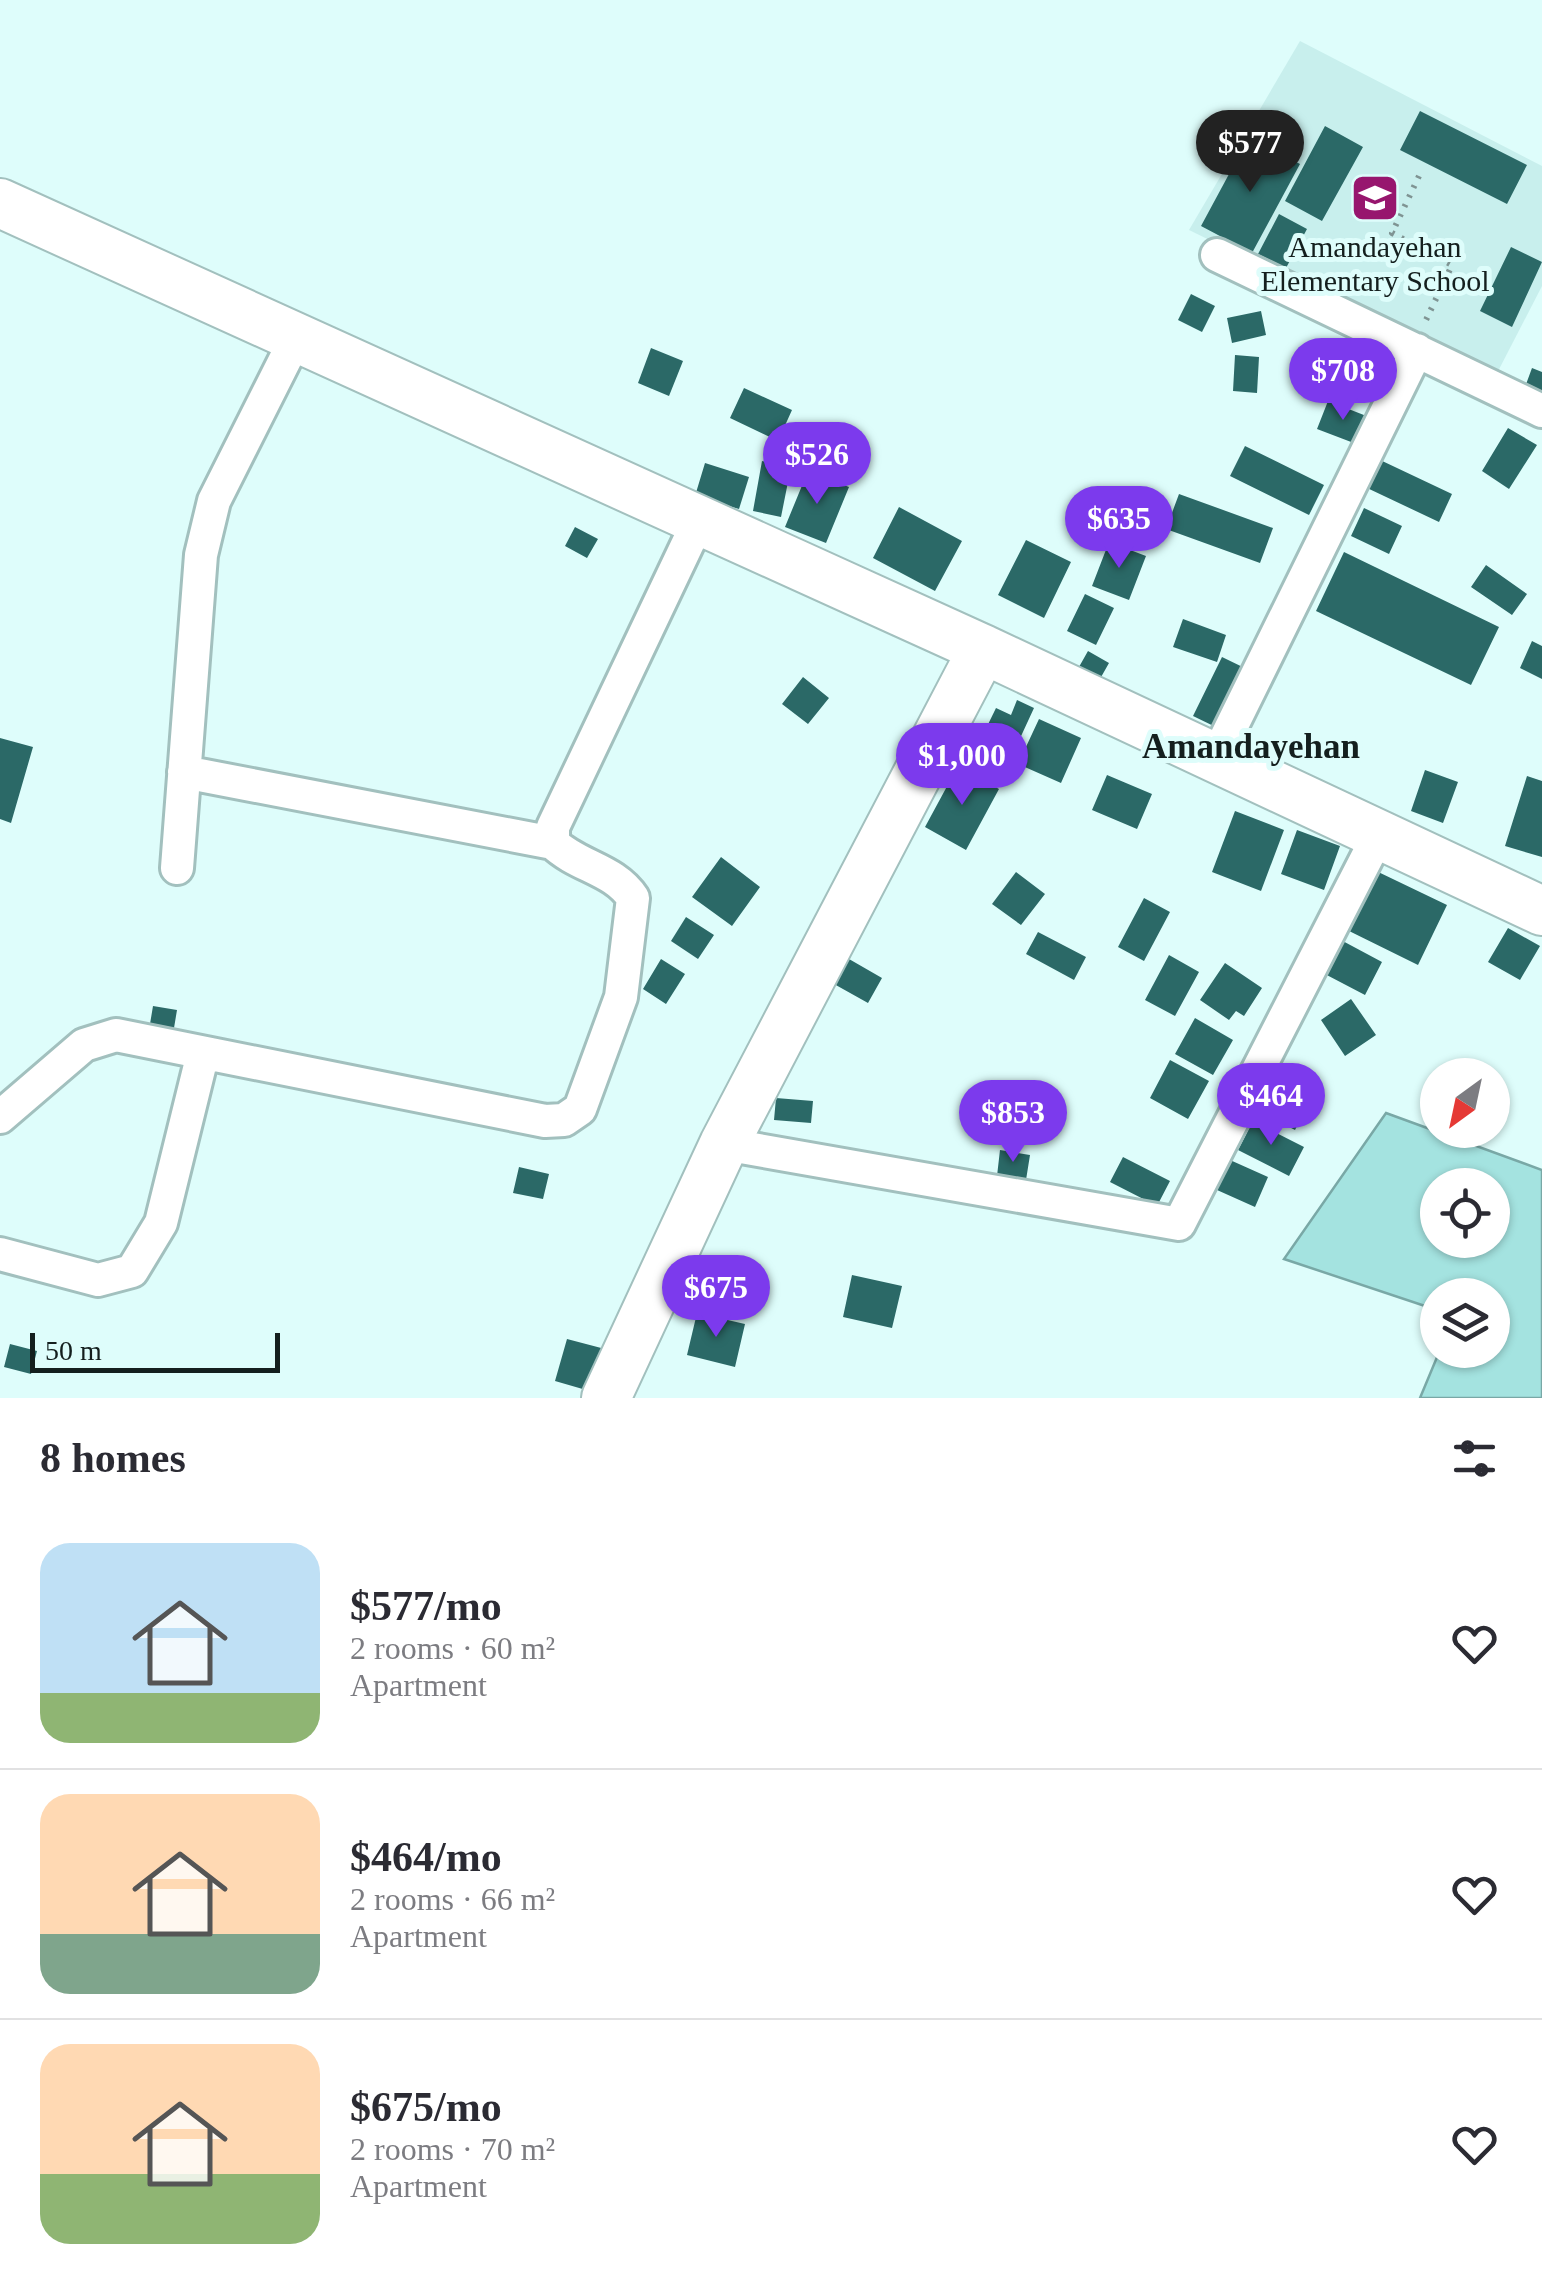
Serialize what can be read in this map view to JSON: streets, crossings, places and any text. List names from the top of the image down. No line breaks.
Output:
{"districts":["Amandayehan"],"places":{"school or university":["Amandayehan Elementary School"]},"scale_bar":"50 m","north":"bottom left","page":{"price":["$577","$708","$526","$635","$1,000","$464","$853","$675"],"scale":"50 m","heading":"8 homes","list":[{"name":"$577/mo","note":"2 rooms · 60 m² · Apartment"},{"name":"$464/mo","note":"2 rooms · 66 m² · Apartment"},{"name":"$675/mo","note":"2 rooms · 70 m² · Apartment"}]}}
